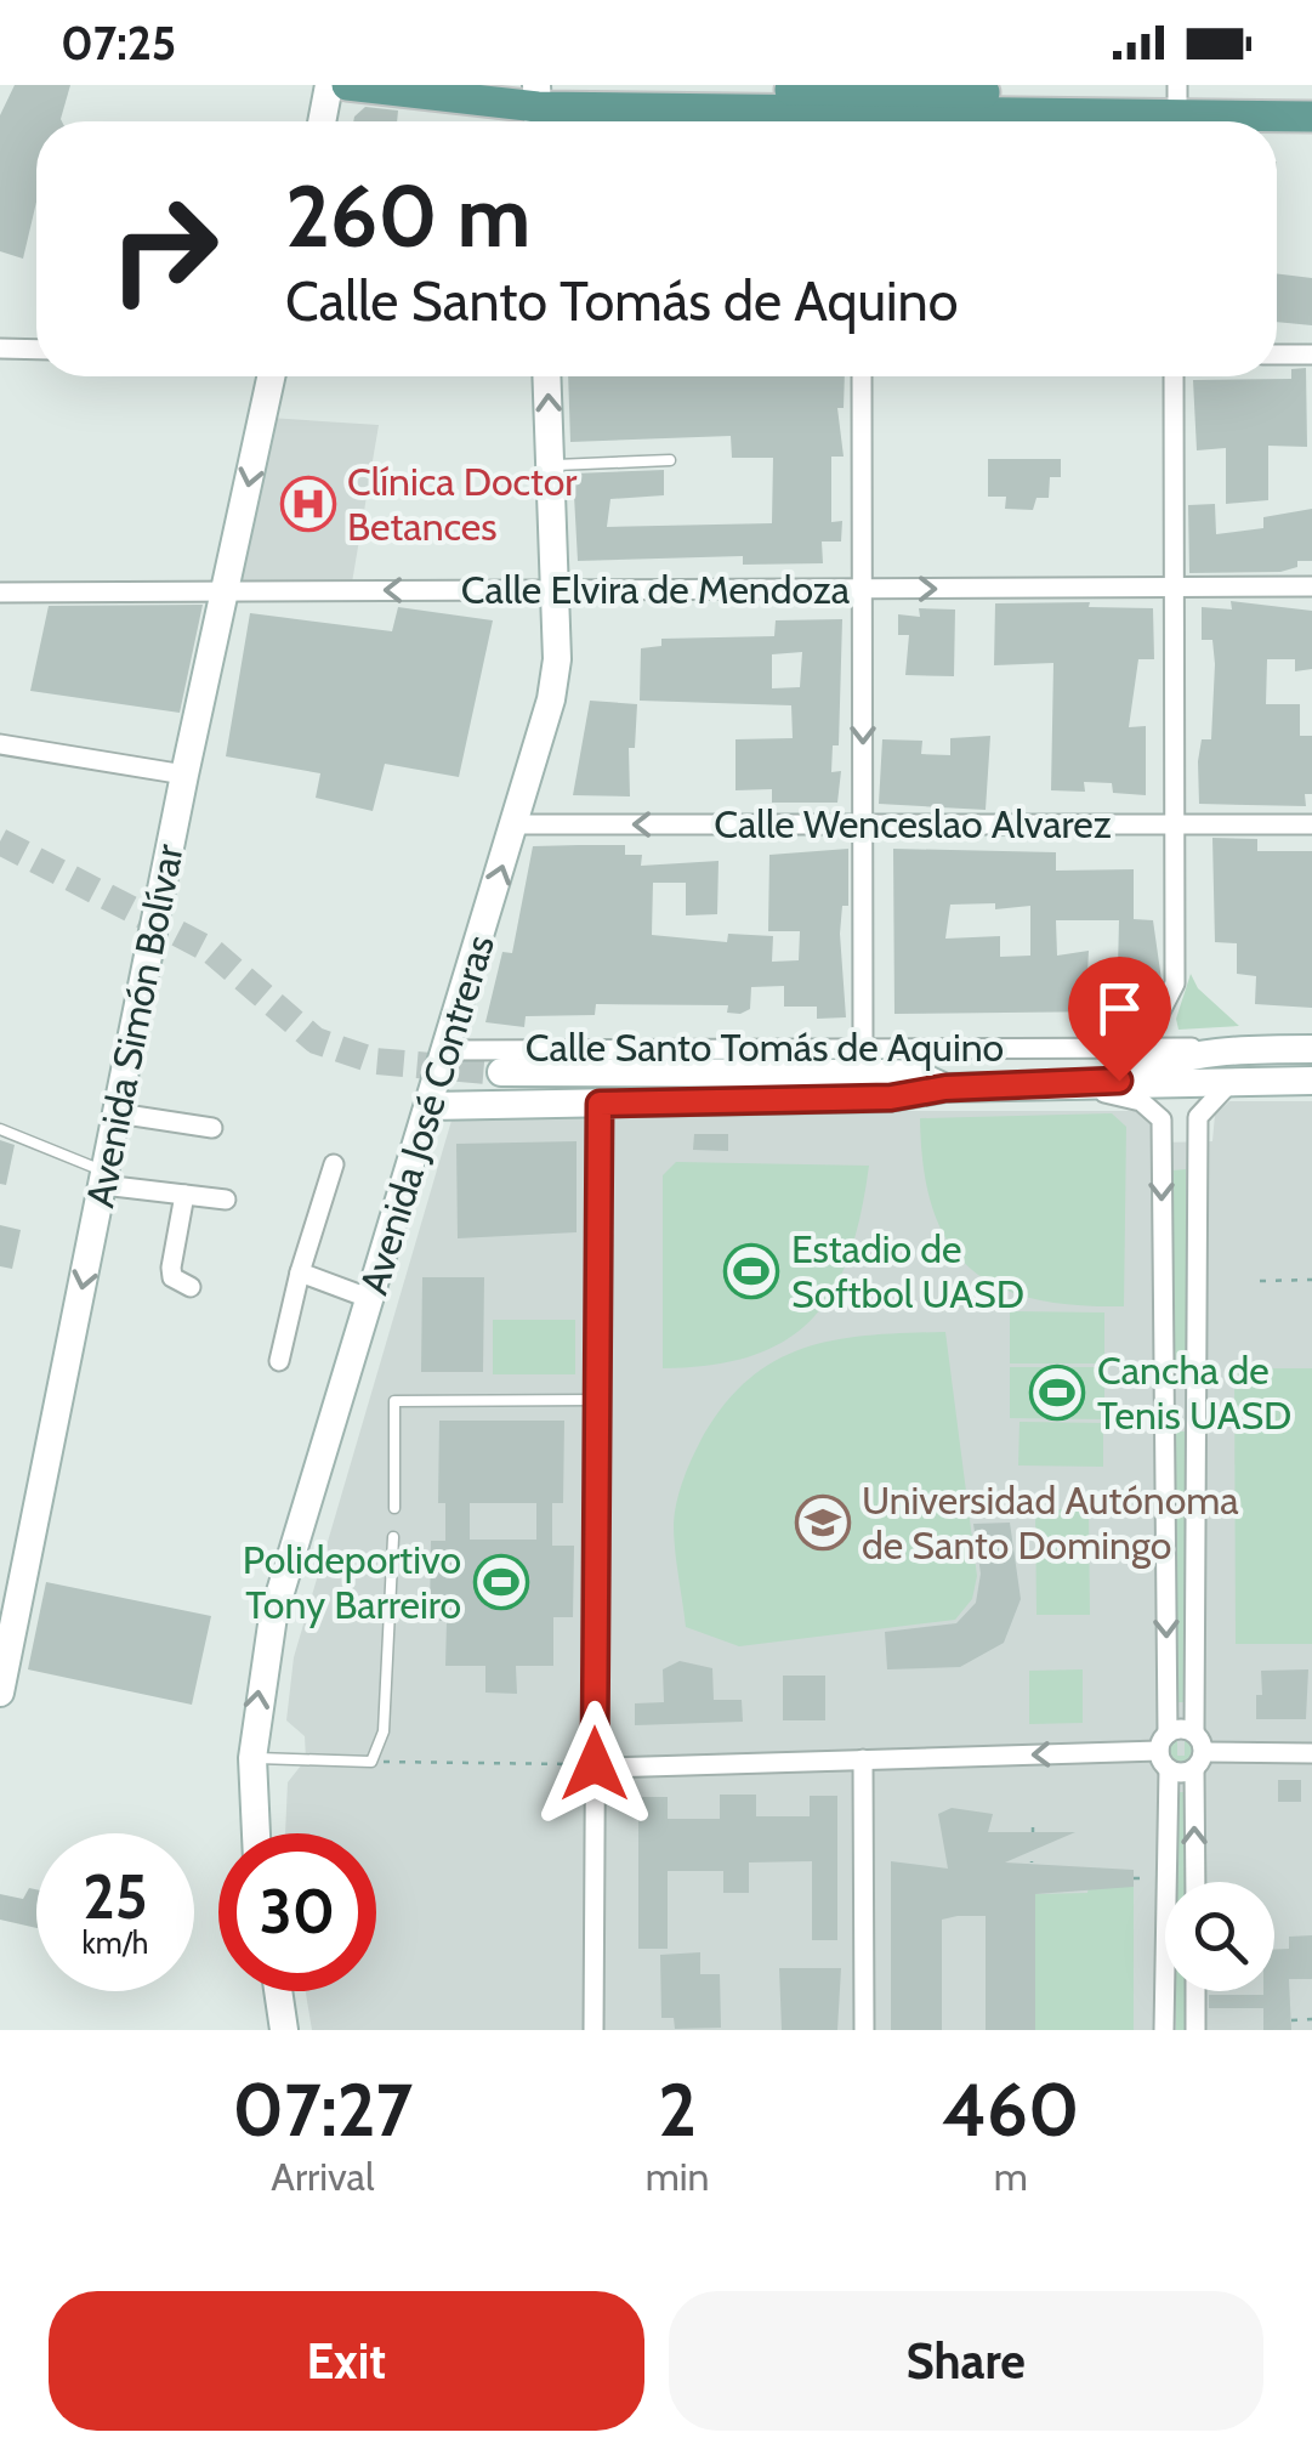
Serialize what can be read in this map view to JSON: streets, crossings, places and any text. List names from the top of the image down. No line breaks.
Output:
{"streets":{"main road":["Avenida Simón Bolívar","Calle Santo Tomás de Aquino","Avenida José Contreras"],"street":["Calle Elvira de Mendoza","Calle Wenceslao Alvarez"]},"crossings":[["Calle Elvira de Mendoza","Avenida Simón Bolívar"],["Calle Elvira de Mendoza","Avenida José Contreras"],["Calle Wenceslao Alvarez","Avenida José Contreras"],["Calle Santo Tomás de Aquino","Avenida José Contreras"]],"one_way":["Calle Wenceslao Alvarez","Avenida Simón Bolívar","Avenida José Contreras"],"places":{"hospital":["Clínica Doctor Betances"],"sports":["Estadio de Softbol UASD","Cancha de Tenis UASD","Polideportivo Tony Barreiro"],"school or university":["Universidad Autónoma de Santo Domingo"]},"page":{"status":"07:25","turn":["260 m","Calle Santo Tomás de Aquino"],"speed":"25 km/h","limit":"30","eta":["07:27","Arrival","2","min","460","m"],"buttons":["Exit","Share"]}}
